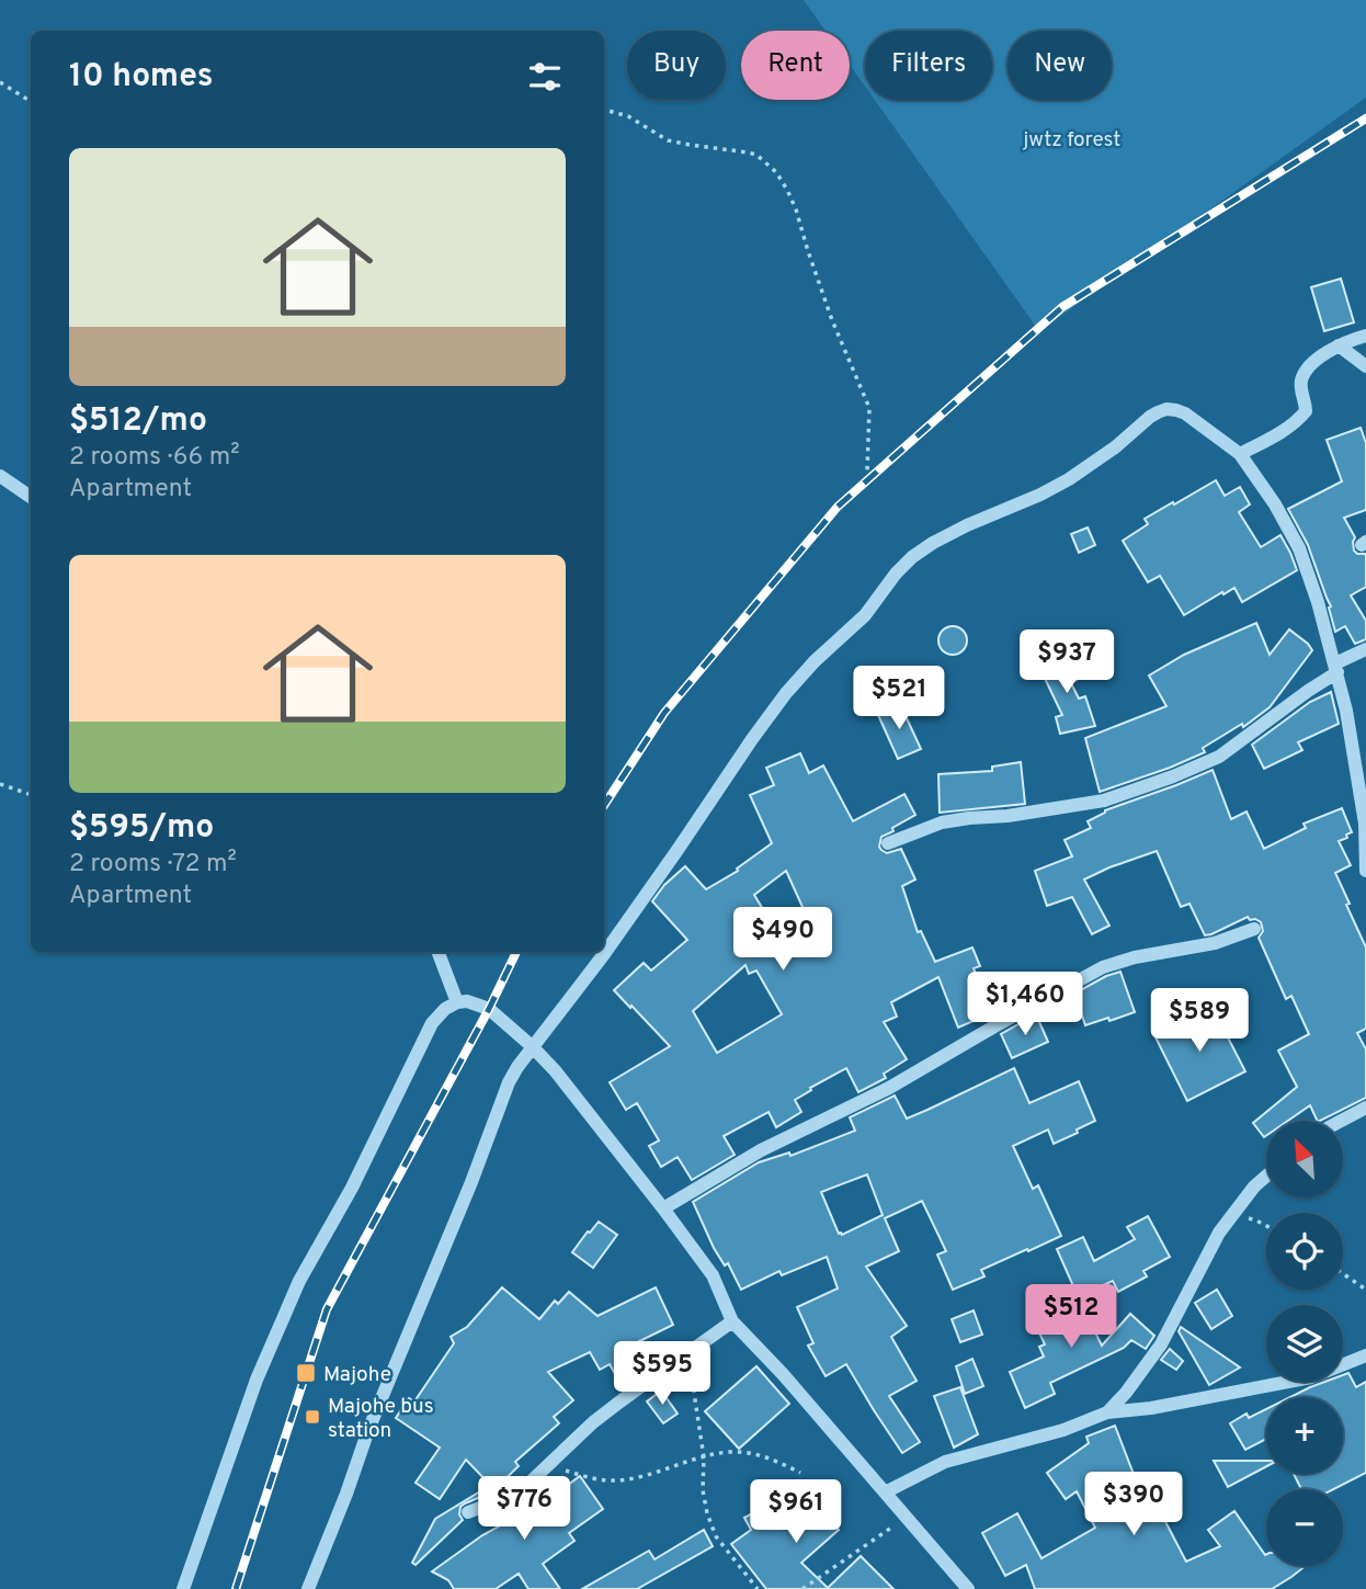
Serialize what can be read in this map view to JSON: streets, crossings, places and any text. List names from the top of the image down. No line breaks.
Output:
{"parks":["jwtz forest"],"places":{"transit":["Majohe","Majohe bus station"]},"north":"top left","page":{"chip":["Buy","Rent","Filters","New"],"heading":"10 homes","list":[{"name":"$512/mo","note":"2 rooms · 66 m² · Apartment"},{"name":"$595/mo","note":"2 rooms · 72 m² · Apartment"}],"price":["$937","$521","$490","$1,460","$589","$512","$595","$390","$776","$961"],"map_buttons":["+","−"]}}
